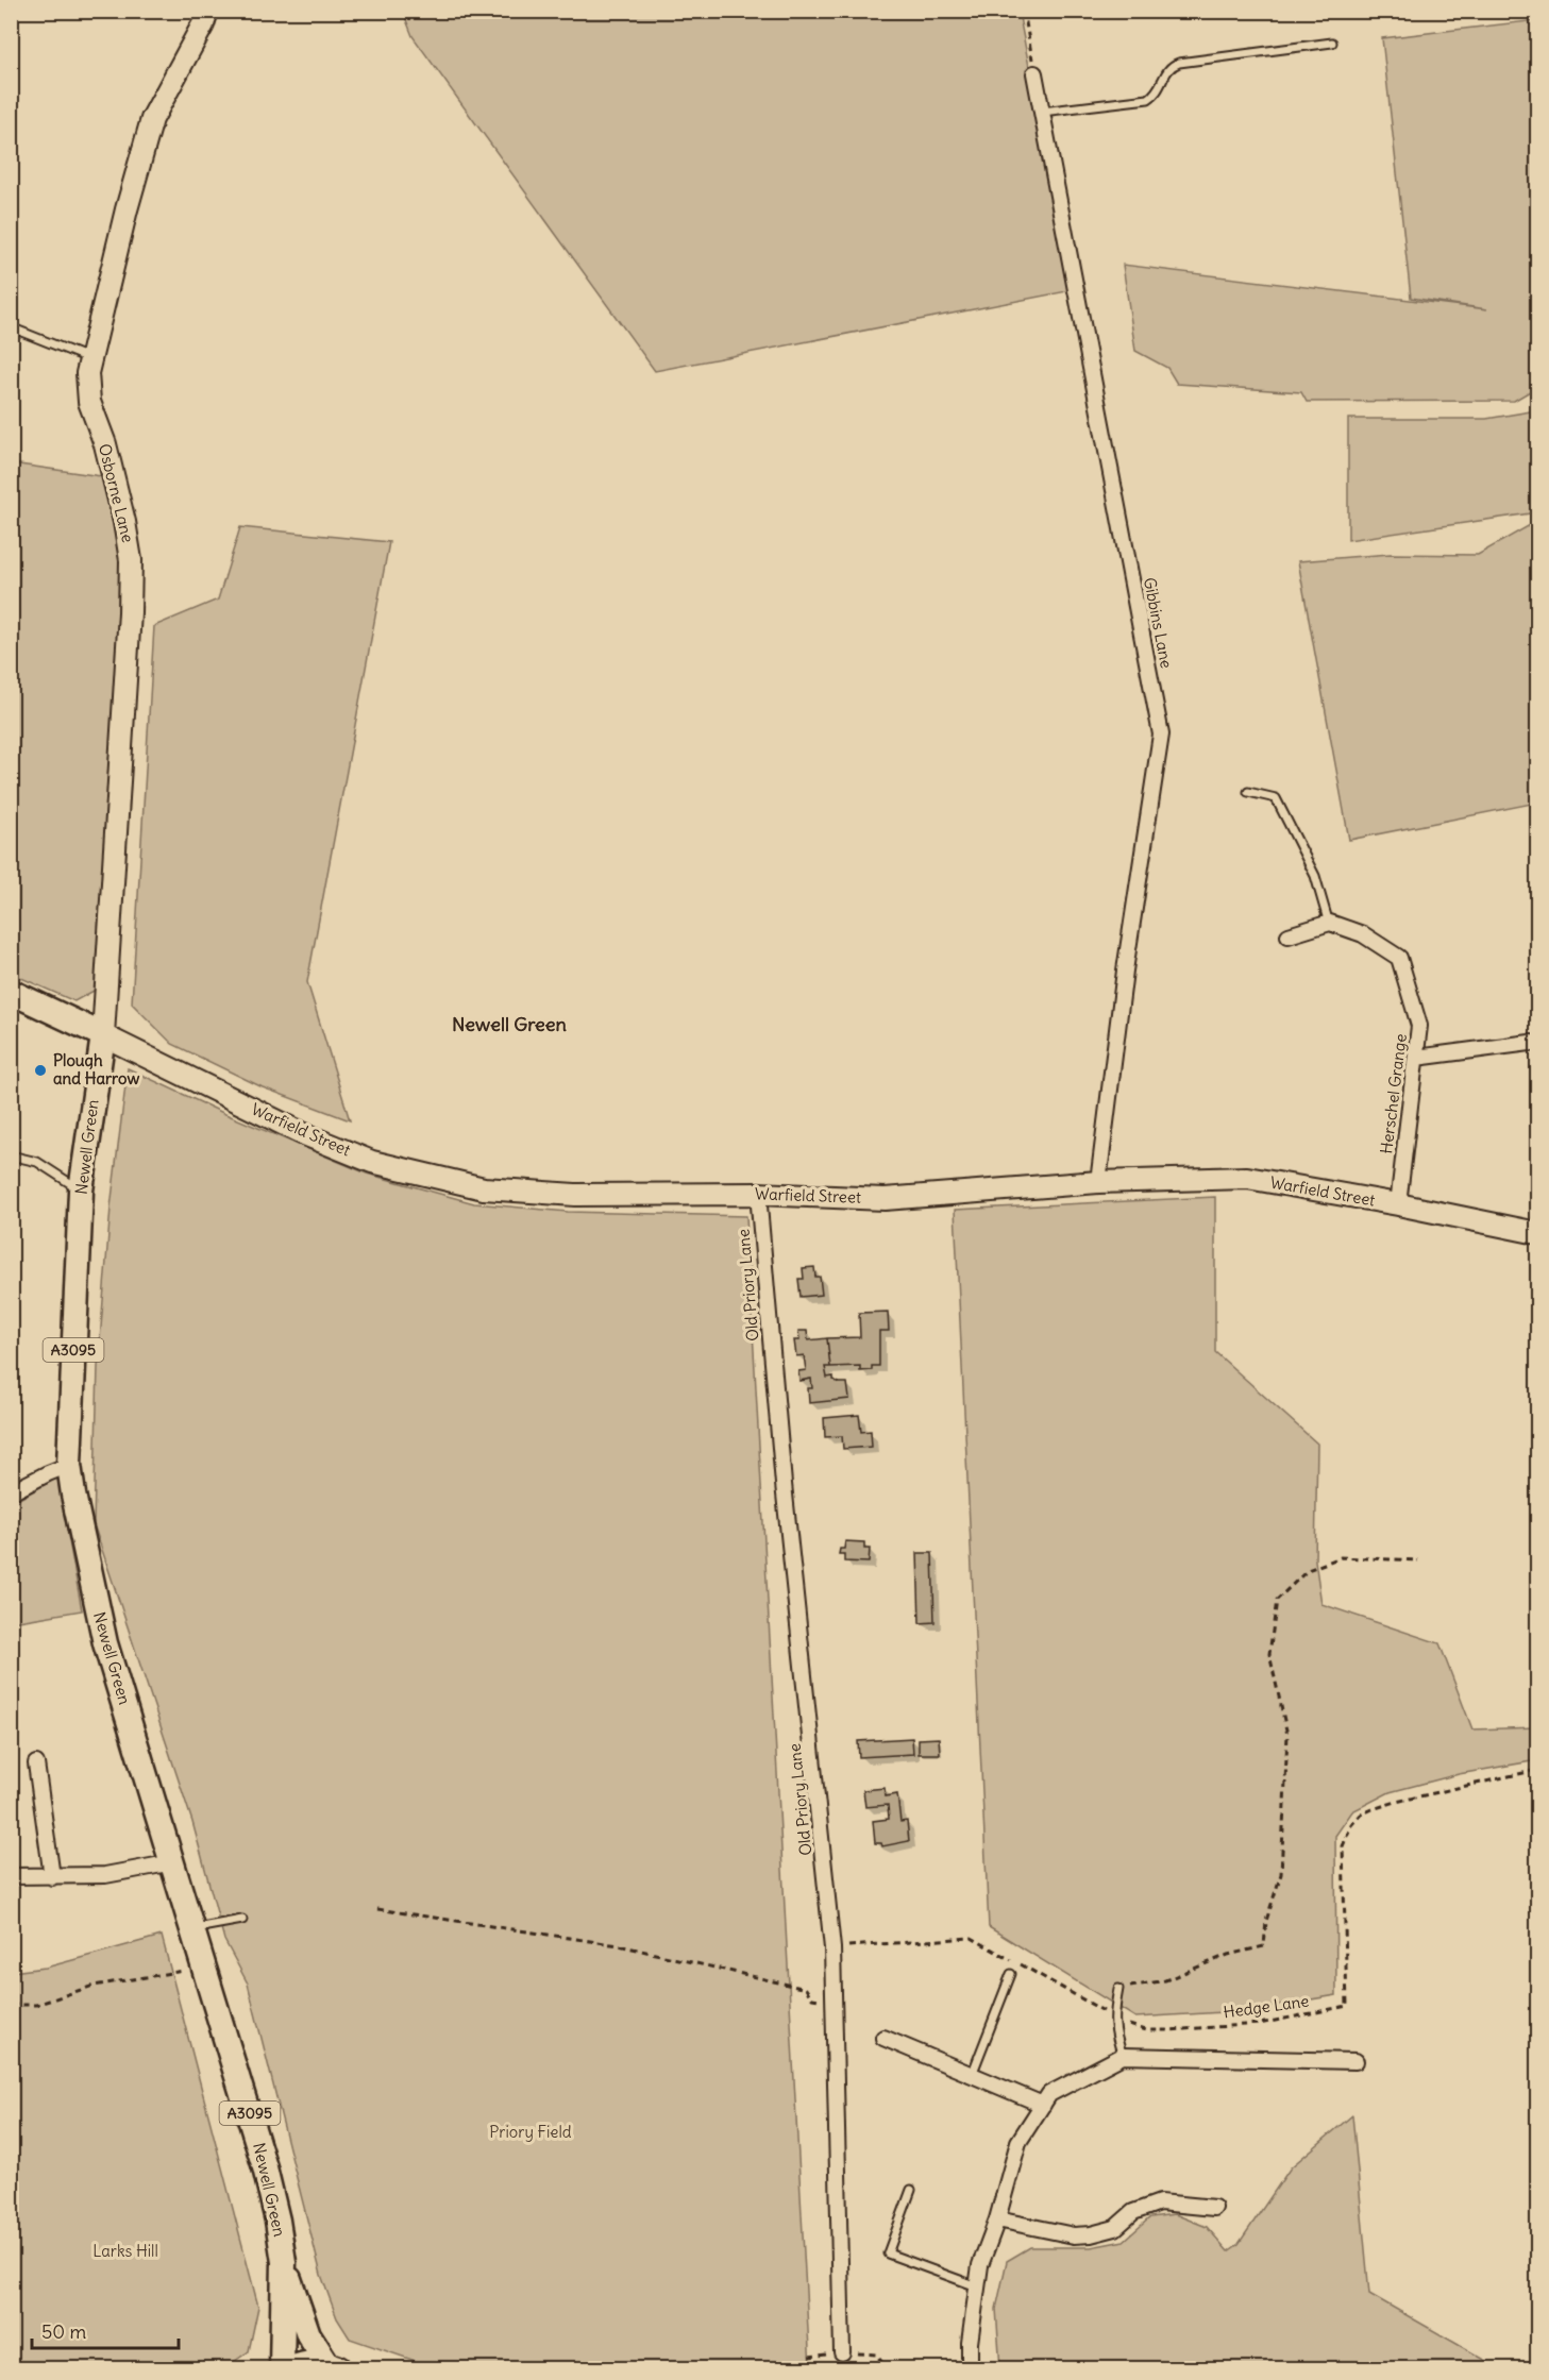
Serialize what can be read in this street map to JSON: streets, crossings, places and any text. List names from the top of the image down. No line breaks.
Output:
{"streets":{"main road":["Osborne Lane","Warfield Street","Newell Green","A3095"],"street":["Gibbins Lane","Herschel Grange","Old Priory Lane"],"path":["Hedge Lane"]},"crossings":[["Osborne Lane","Warfield Street"],["Osborne Lane","Newell Green"],["Gibbins Lane","Warfield Street"],["Herschel Grange","Warfield Street"],["Warfield Street","Newell Green"],["Warfield Street","Old Priory Lane"],["Old Priory Lane","Hedge Lane"]],"districts":["Newell Green"],"parks":["Priory Field","Larks Hill"],"places":["Plough and Harrow"],"scale_bar":"50 m"}
